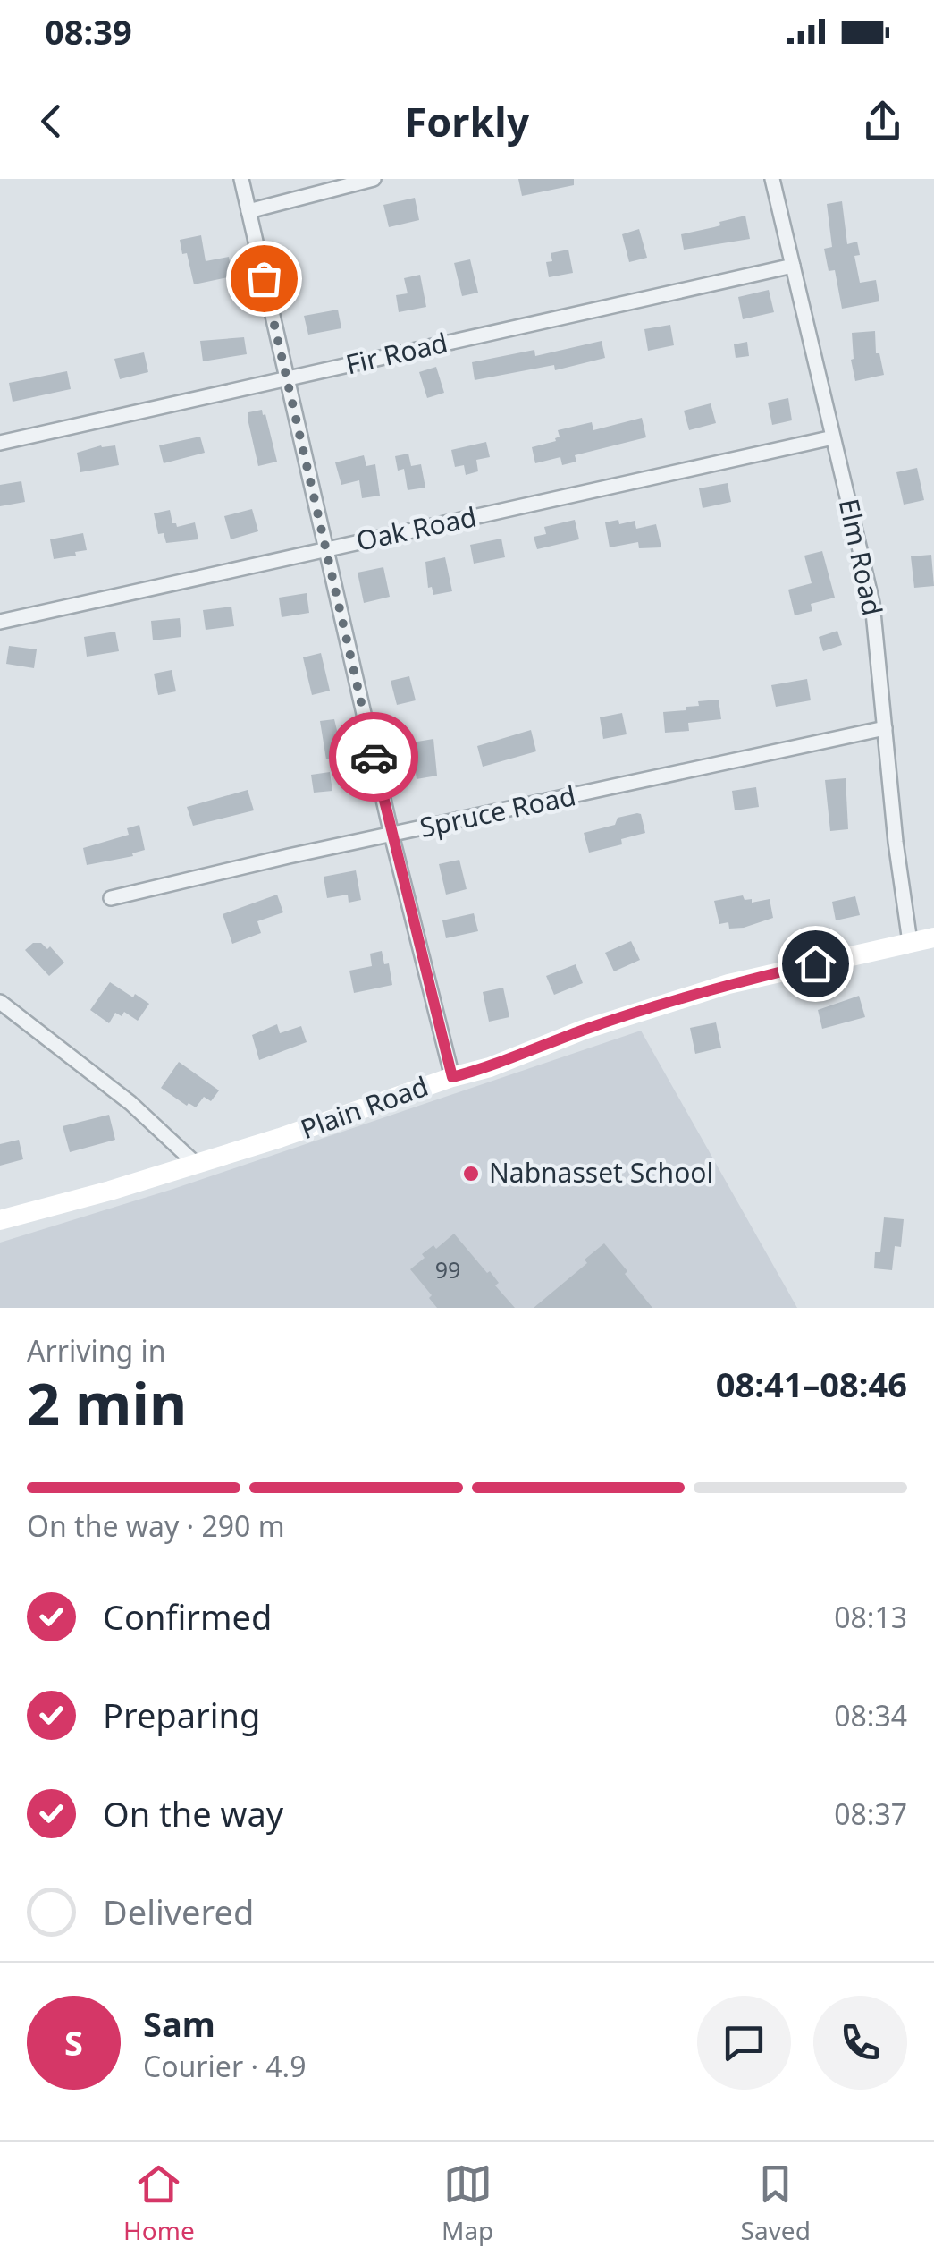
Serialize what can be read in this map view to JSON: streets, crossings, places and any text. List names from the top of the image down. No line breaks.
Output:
{"streets":{"main road":["Plain Road"],"street":["Fir Road","Oak Road","Elm Road","Spruce Road"]},"crossings":[["Fir Road","Elm Road"],["Oak Road","Elm Road"],["Elm Road","Spruce Road"],["Elm Road","Plain Road"]],"places":["Nabnasset School"],"house_numbers":["99"],"page":{"status":"08:39","header":"Forkly","heading":["2 min","Arriving in","08:41–08:46"],"panel":["Sam","Courier · 4.9"],"bar":"On the way · 290 m","list":[["Confirmed","08:13"],["Preparing","08:34"],["On the way","08:37"],"Delivered"],"round":"S","tabs":["Home","Map","Saved"]}}
